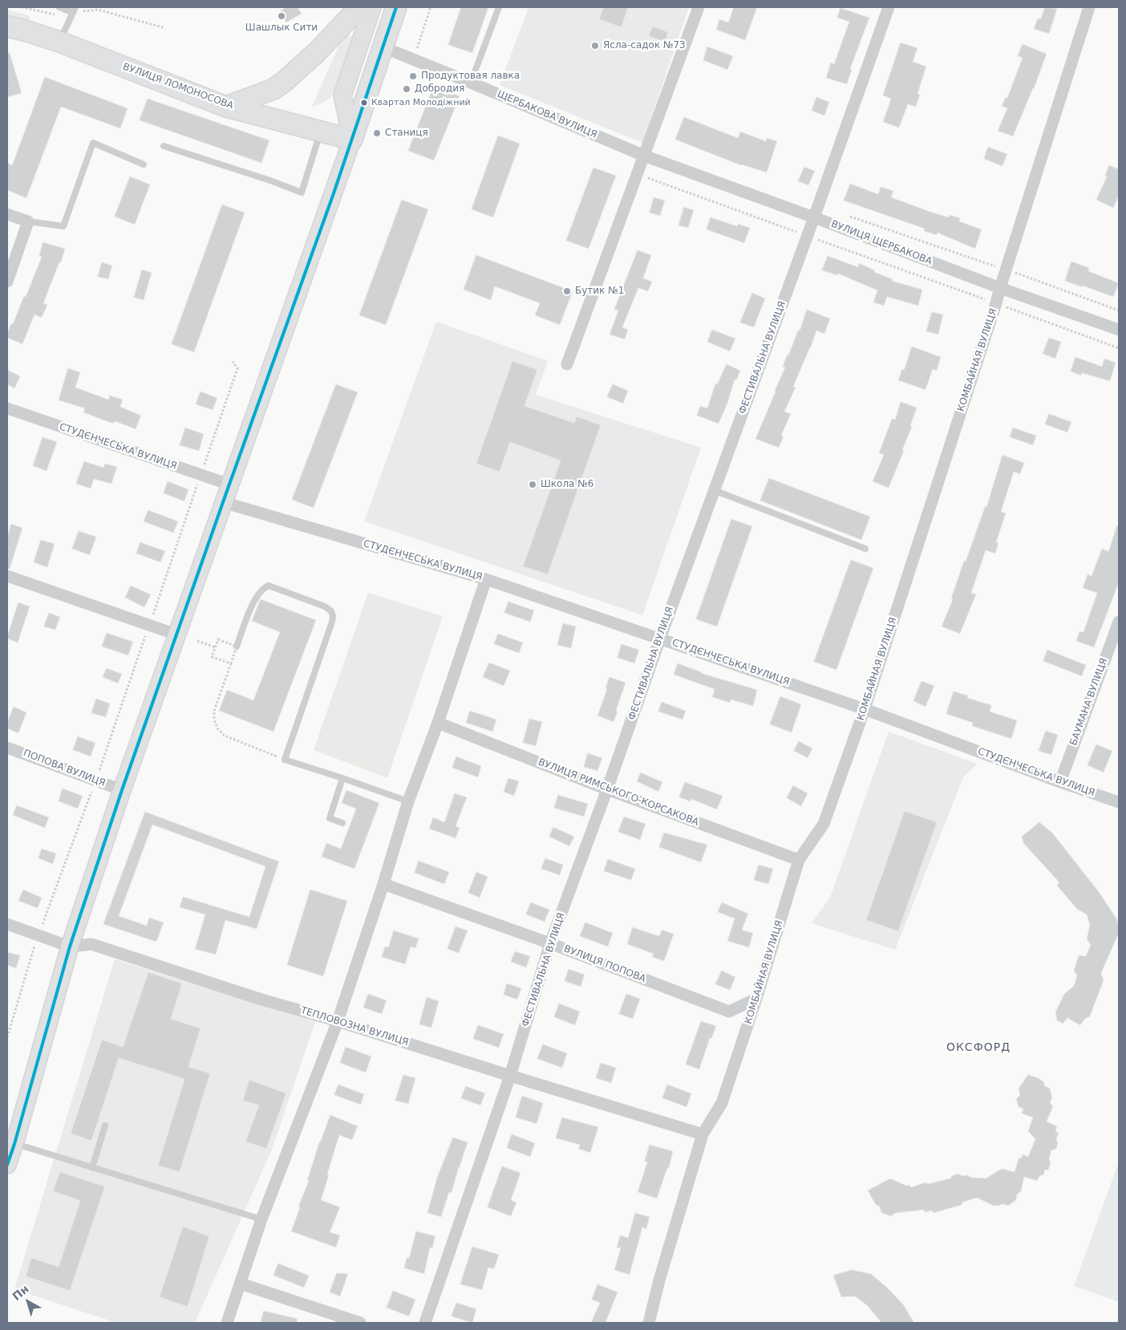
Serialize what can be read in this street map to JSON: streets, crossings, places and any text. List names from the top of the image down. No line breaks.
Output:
{"streets":{"main road":["ВУЛИЦЯ ЛОМОНОСОВА"],"street":["ЩЕРБАКОВА ВУЛИЦЯ","ВУЛИЦЯ ЩЕРБАКОВА","ФЕСТИВАЛЬНА ВУЛИЦЯ","КОМБАЙНАЯ ВУЛИЦЯ","СТУДЄНЧЕСЬКА ВУЛИЦЯ","БАУМАНА ВУЛИЦЯ","ПОПОВА ВУЛИЦЯ","ВУЛИЦЯ РИМСЬКОГО-КОРСАКОВА","ВУЛИЦЯ ПОПОВА","ТЕПЛОВОЗНА ВУЛИЦЯ"]},"crossings":[["ЩЕРБАКОВА ВУЛИЦЯ","ВУЛИЦЯ ЩЕРБАКОВА"],["ВУЛИЦЯ ЩЕРБАКОВА","ФЕСТИВАЛЬНА ВУЛИЦЯ"],["ВУЛИЦЯ ЩЕРБАКОВА","КОМБАЙНАЯ ВУЛИЦЯ"],["ФЕСТИВАЛЬНА ВУЛИЦЯ","СТУДЄНЧЕСЬКА ВУЛИЦЯ"],["ФЕСТИВАЛЬНА ВУЛИЦЯ","ВУЛИЦЯ РИМСЬКОГО-КОРСАКОВА"],["ФЕСТИВАЛЬНА ВУЛИЦЯ","ВУЛИЦЯ ПОПОВА"],["ФЕСТИВАЛЬНА ВУЛИЦЯ","ТЕПЛОВОЗНА ВУЛИЦЯ"],["КОМБАЙНАЯ ВУЛИЦЯ","СТУДЄНЧЕСЬКА ВУЛИЦЯ"],["КОМБАЙНАЯ ВУЛИЦЯ","ВУЛИЦЯ РИМСЬКОГО-КОРСАКОВА"],["КОМБАЙНАЯ ВУЛИЦЯ","ВУЛИЦЯ ПОПОВА"],["КОМБАЙНАЯ ВУЛИЦЯ","ТЕПЛОВОЗНА ВУЛИЦЯ"],["СТУДЄНЧЕСЬКА ВУЛИЦЯ","БАУМАНА ВУЛИЦЯ"]],"districts":["ОКСФОРД"],"places":["Шашлык Сити","Ясла-садок №73","Продуктовая лавка","Добродия","Квартал Молодіжний","Станиця","Бутик №1","Школа №6"],"north":"top left"}
